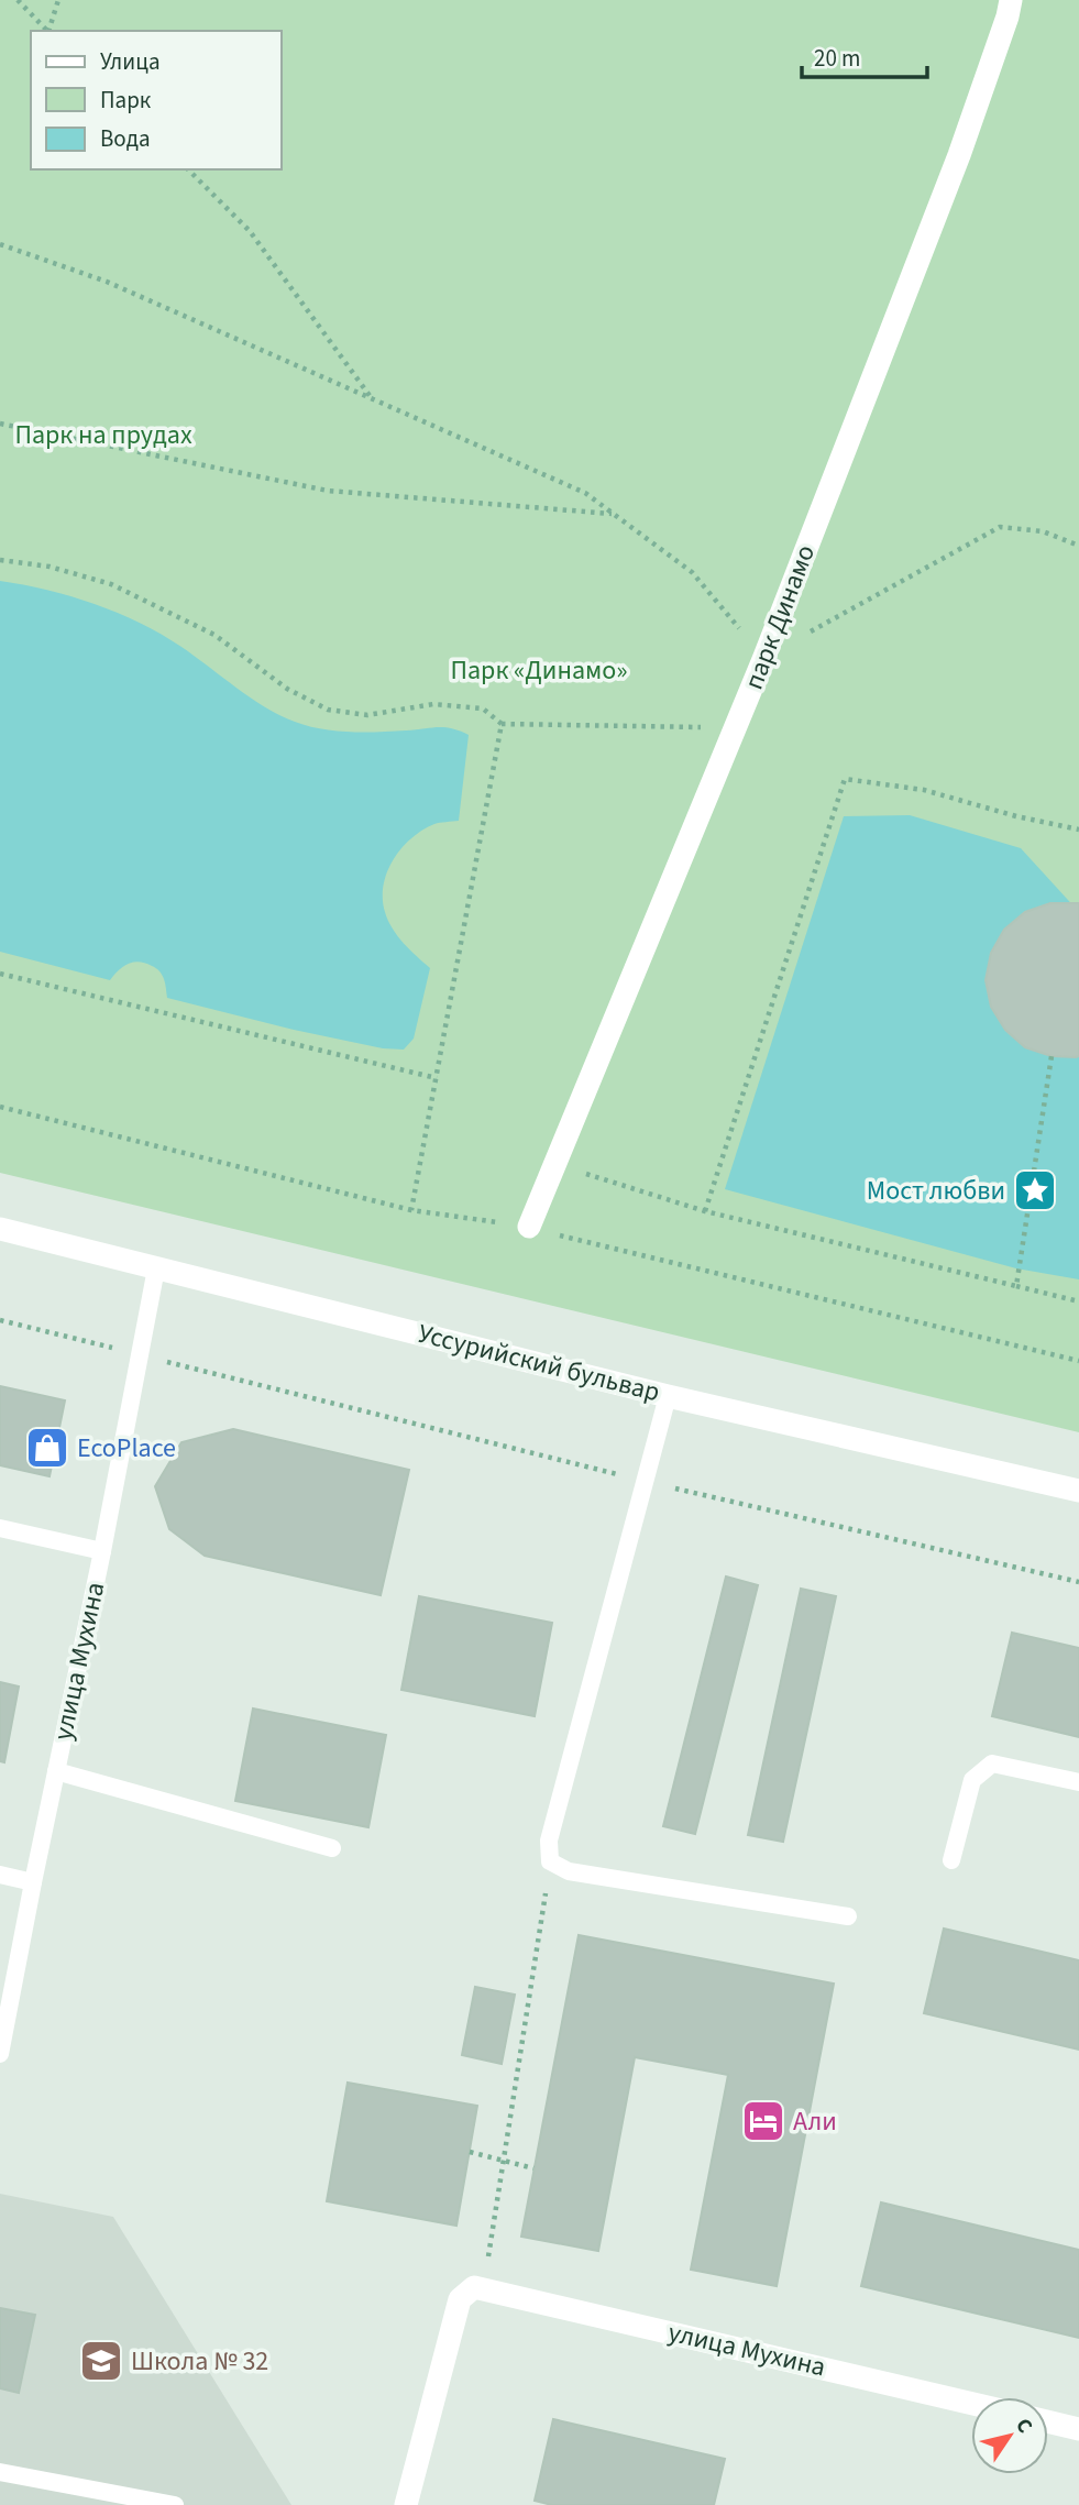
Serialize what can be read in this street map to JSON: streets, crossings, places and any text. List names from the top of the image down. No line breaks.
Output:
{"streets":{"street":["парк Динамо","Уссурийский бульвар","улица Мухина"]},"crossings":[["Уссурийский бульвар","улица Мухина"]],"parks":["Парк на прудах","Парк «Динамо»"],"places":{"place":["Мост любви"],"shop":["EcoPlace"],"hotel":["Али"],"school or university":["Школа № 32"]},"legend":["Улица","Парк","Вода"],"scale_bar":"20 m","north":"top right"}
